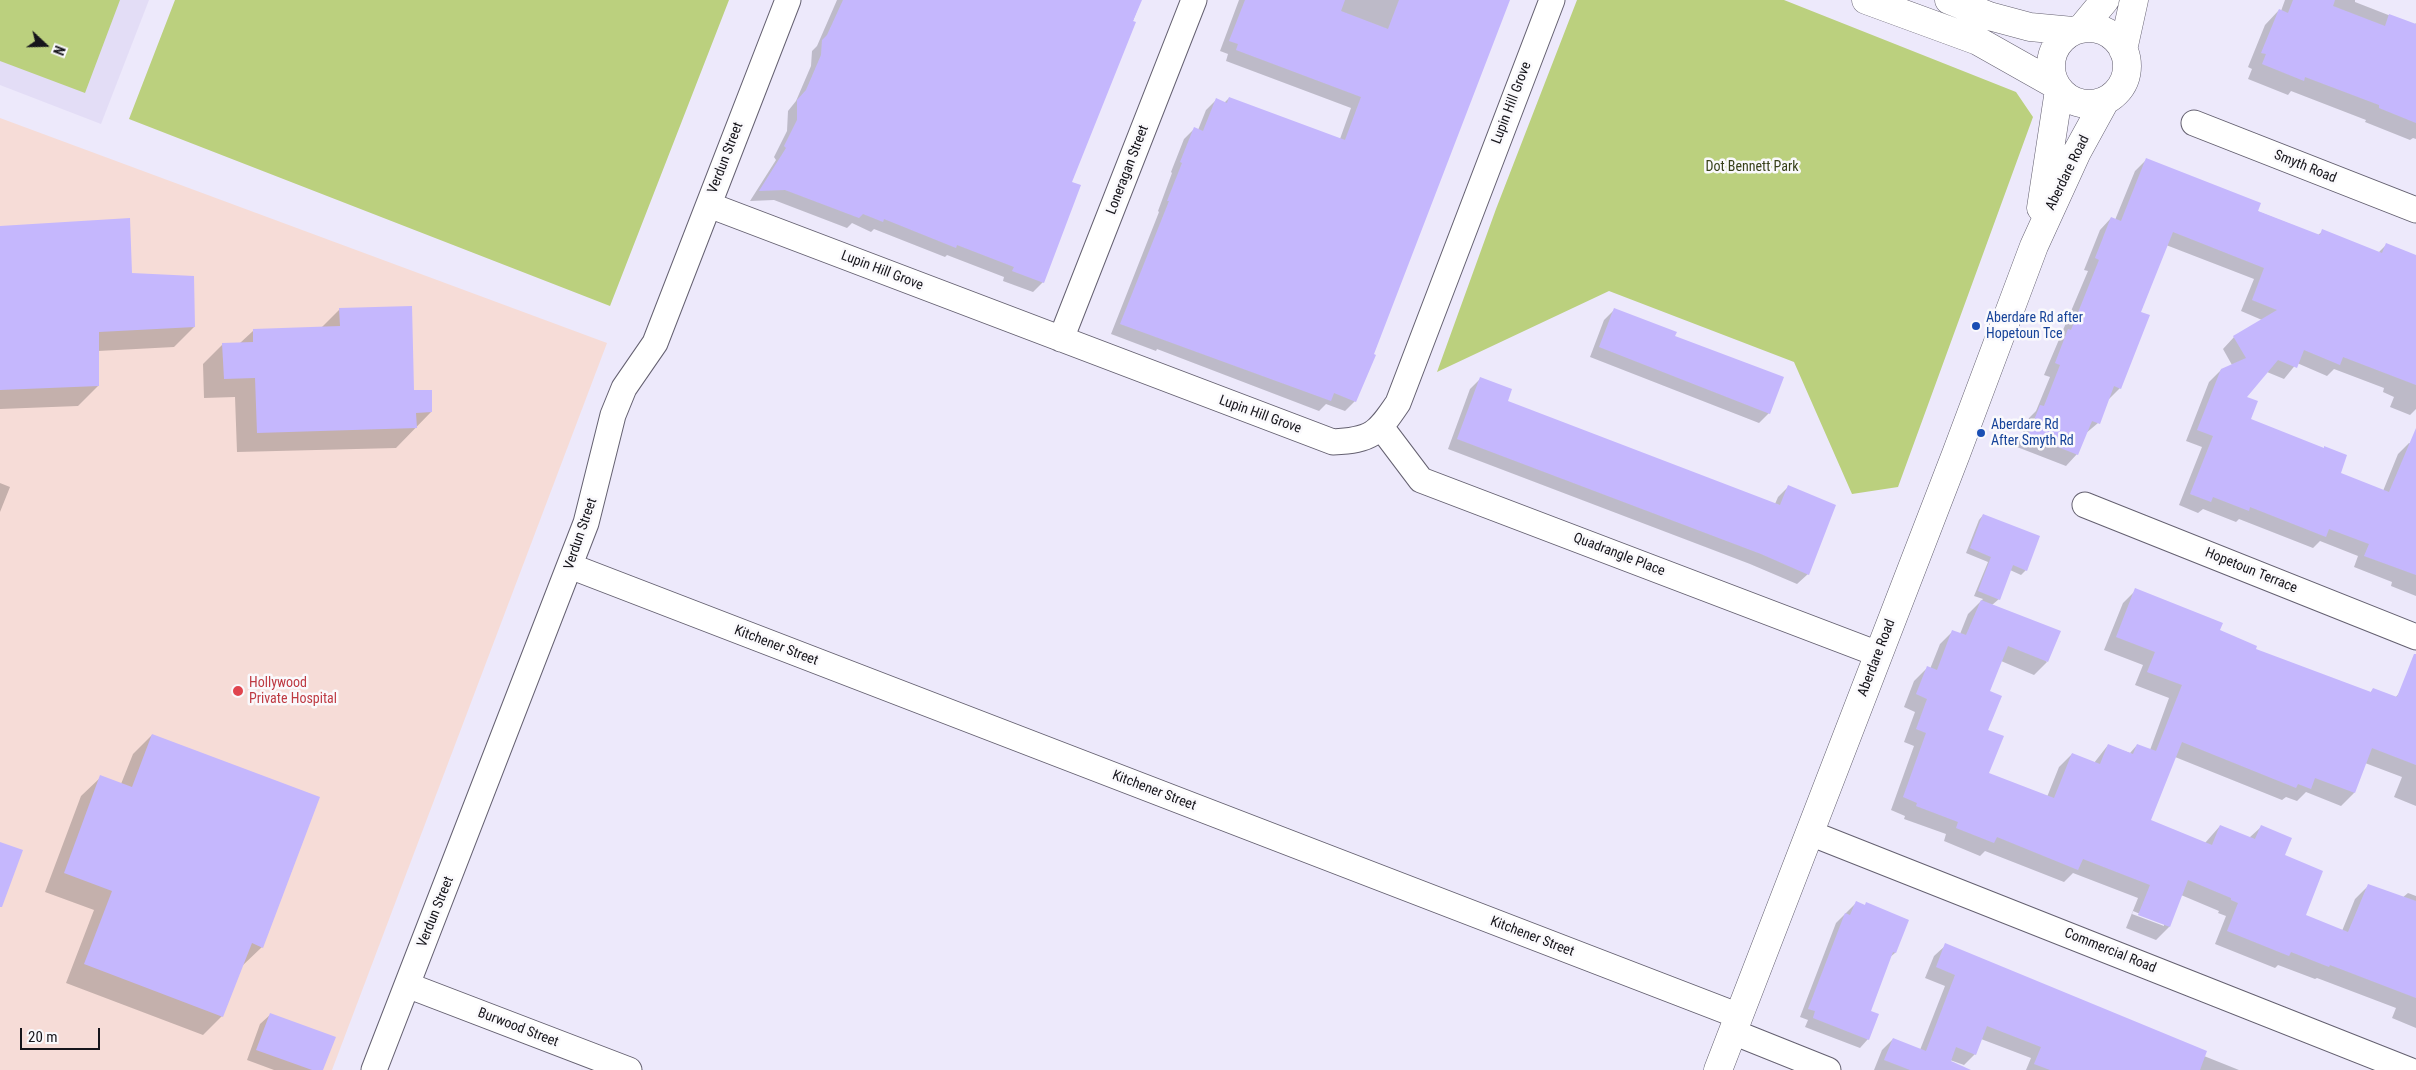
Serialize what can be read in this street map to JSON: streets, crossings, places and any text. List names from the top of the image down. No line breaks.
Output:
{"streets":{"main road":["Aberdare Road"],"street":["Lupin Hill Grove","Verdun Street","Smyth Road","Loneragan Street","Quadrangle Place","Hopetoun Terrace","Kitchener Street","Commercial Road","Burwood Street"]},"crossings":[["Lupin Hill Grove","Verdun Street"],["Lupin Hill Grove","Loneragan Street"],["Lupin Hill Grove","Quadrangle Place"],["Verdun Street","Kitchener Street"],["Verdun Street","Burwood Street"],["Aberdare Road","Quadrangle Place"],["Aberdare Road","Kitchener Street"],["Aberdare Road","Commercial Road"]],"parks":["Dot Bennett Park"],"places":["Aberdare Rd after Hopetoun Tce","Aberdare Rd After Smyth Rd","Hollywood Private Hospital"],"scale_bar":"20 m","north":"right"}
